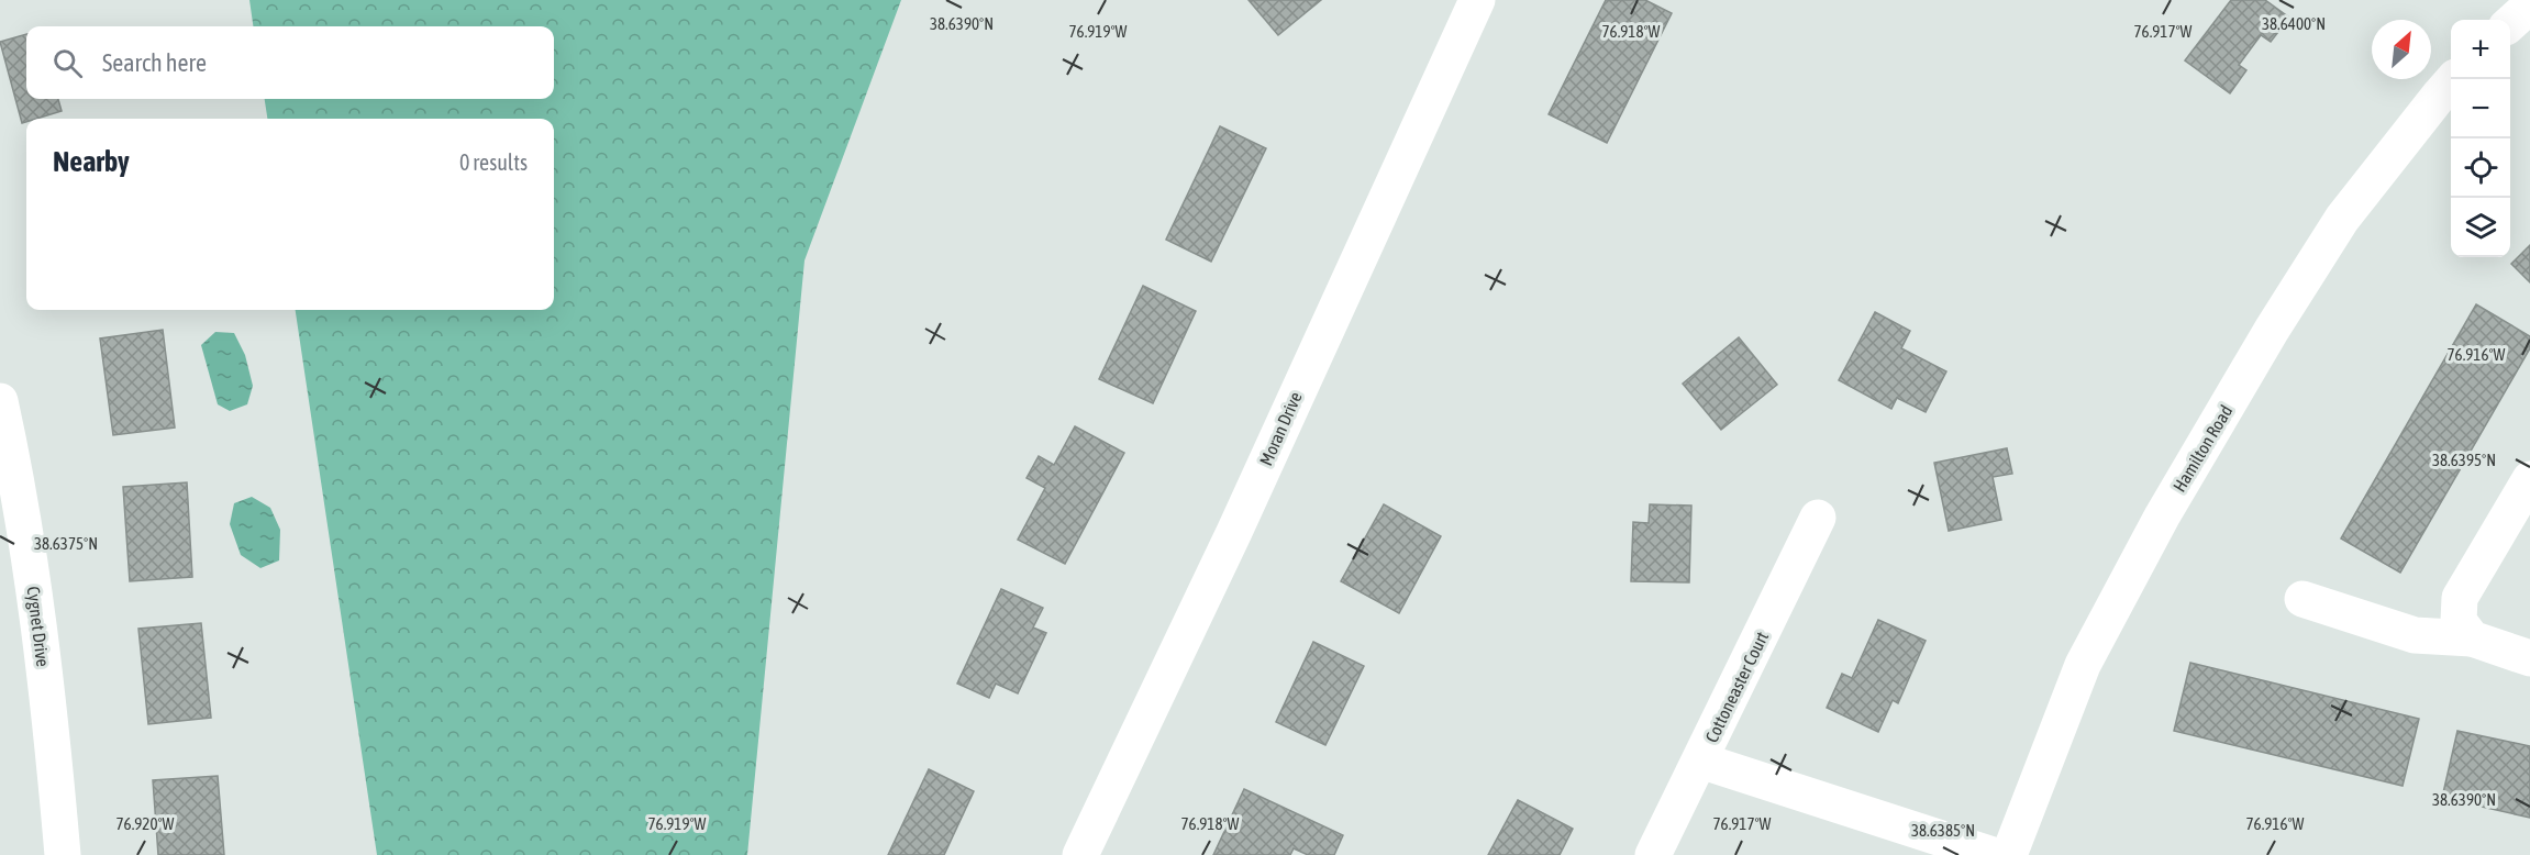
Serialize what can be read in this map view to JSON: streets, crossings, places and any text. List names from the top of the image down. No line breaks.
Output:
{"streets":{"street":["Moran Drive","Hamilton Road","Cygnet Drive","Cottoneaster Court"]},"north":"top right","page":{"map_buttons":["+","−"],"search":"Search here","heading":["Nearby","0 results"]},"coordinates":["38.6390°N","38.6400°N","76.919°W","76.918°W","76.917°W","76.916°W","38.6395°N","38.6375°N","76.920°W","38.6385°N"]}
